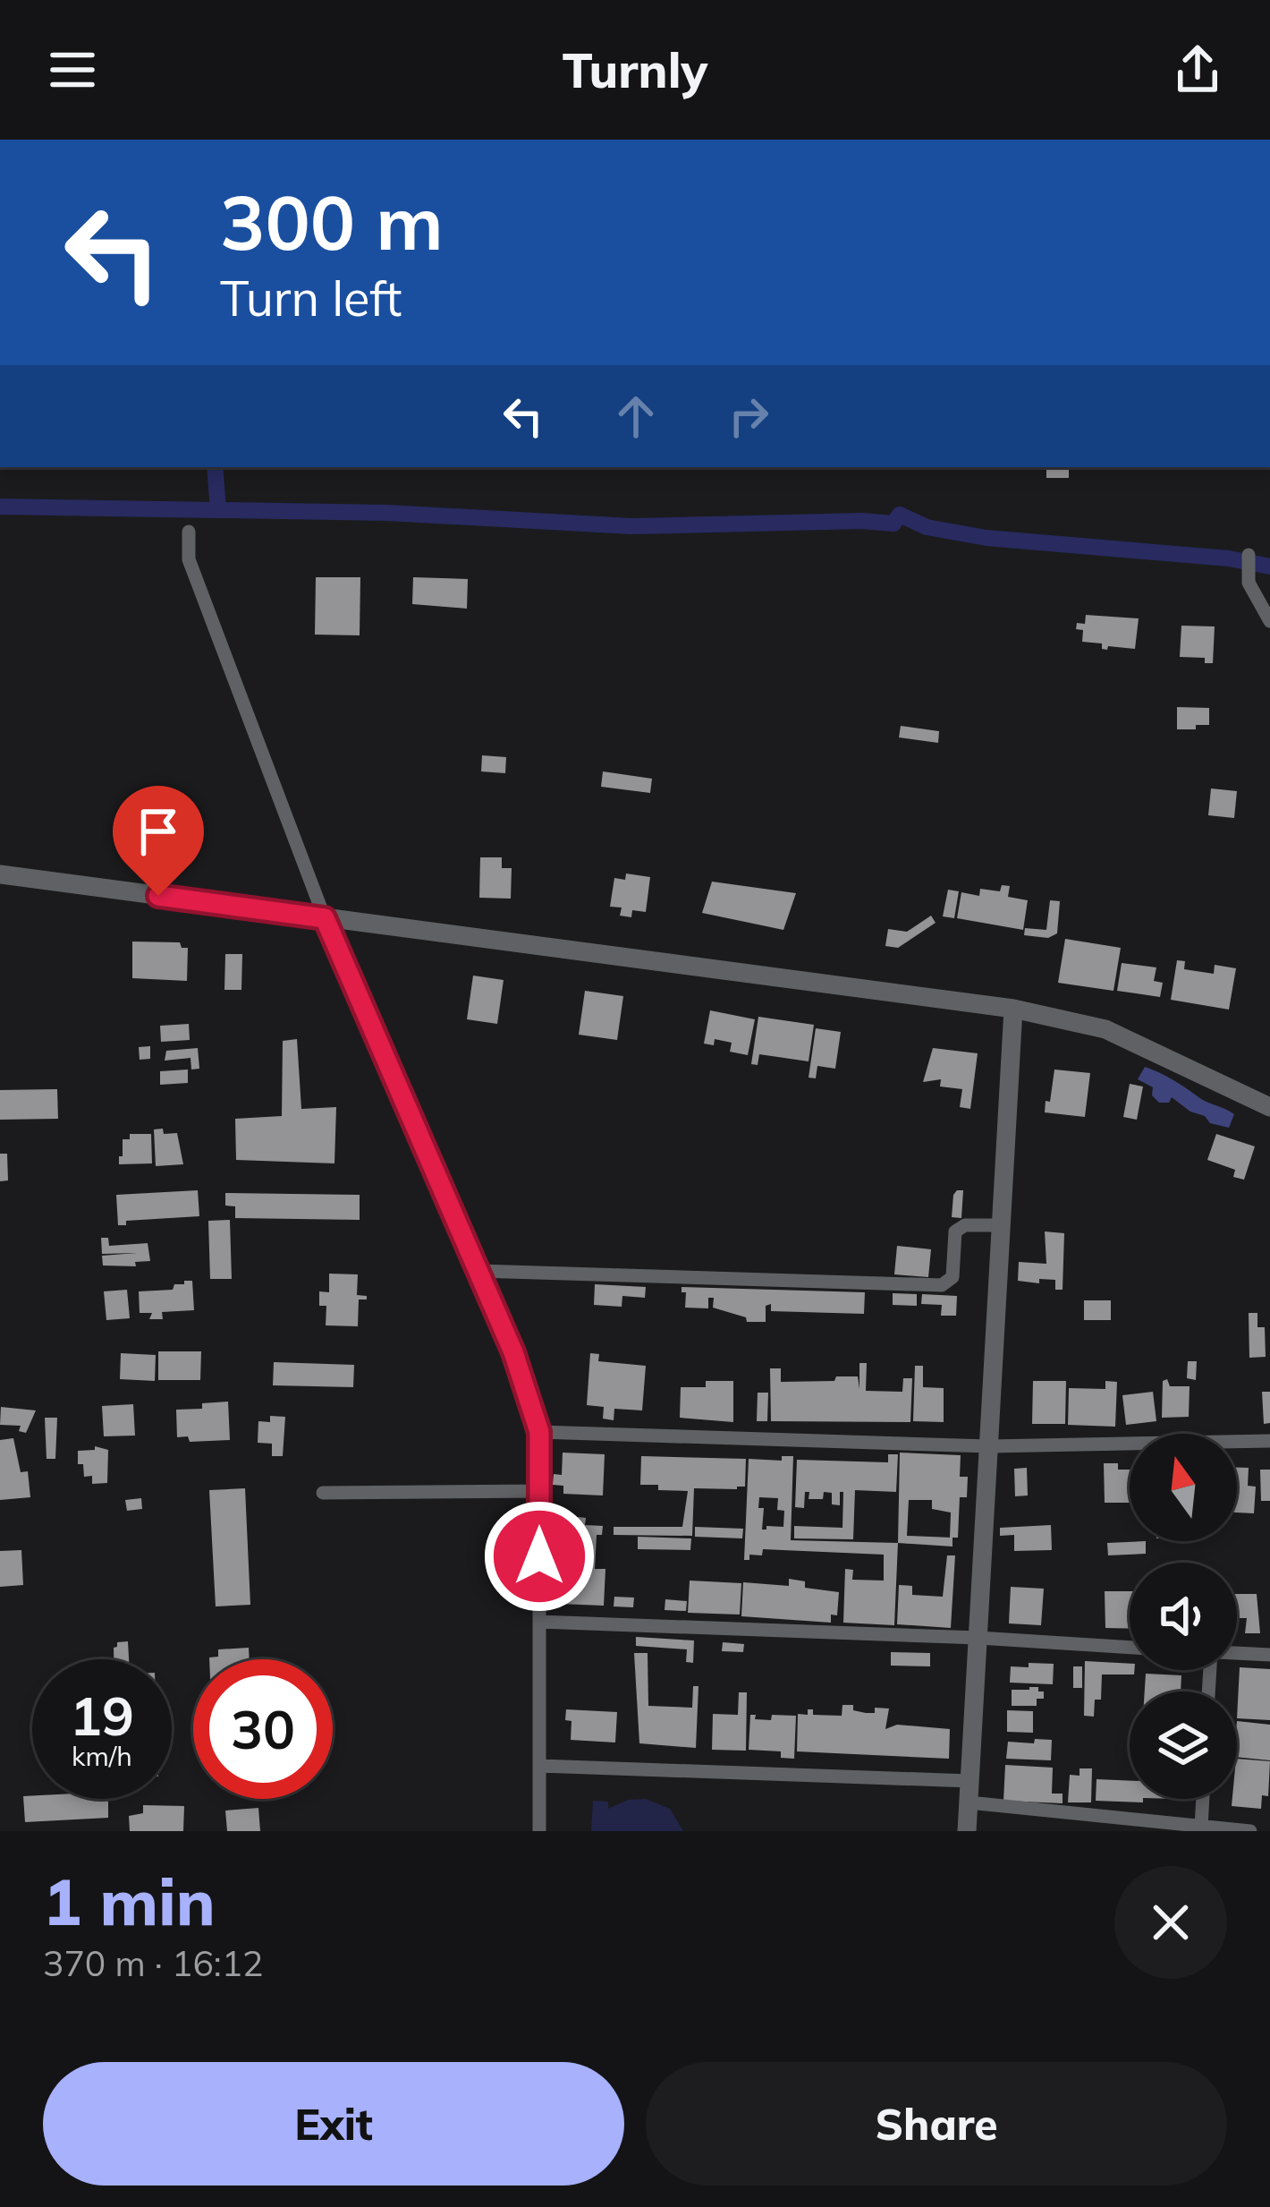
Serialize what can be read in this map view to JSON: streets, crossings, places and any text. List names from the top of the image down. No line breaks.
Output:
{"north":"top","page":{"header":"Turnly","turn":["300 m","Turn left"],"speed":"19 km/h","limit":"30","heading":["1 min","370 m · 16:12"],"buttons":["Exit","Share"]}}
